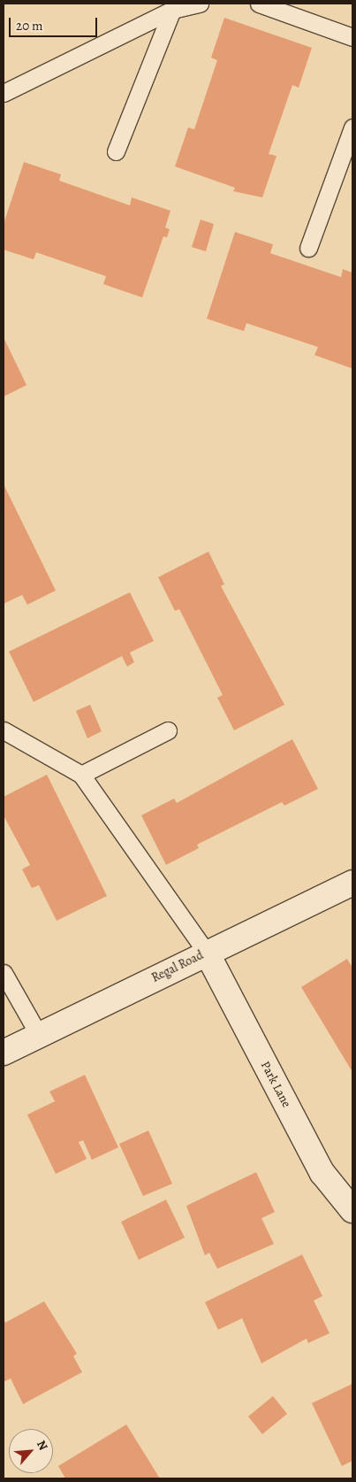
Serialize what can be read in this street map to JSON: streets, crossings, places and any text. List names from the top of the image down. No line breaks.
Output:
{"streets":{"street":["Regal Road","Park Lane"]},"crossings":[["Regal Road","Park Lane"]],"scale_bar":"20 m","north":"top right"}
